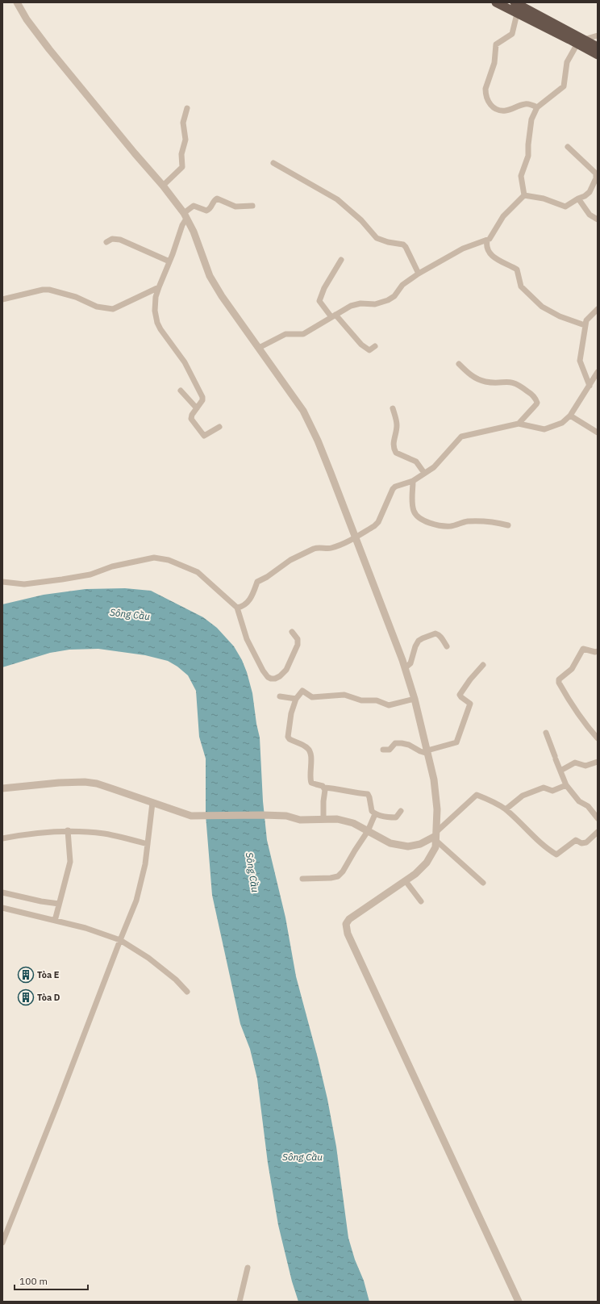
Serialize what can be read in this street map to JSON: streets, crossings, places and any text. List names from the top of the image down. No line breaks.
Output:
{"water":["Sông Cầu"],"places":{"building":["Tòa E","Tòa D"]},"scale_bar":"100 m"}
